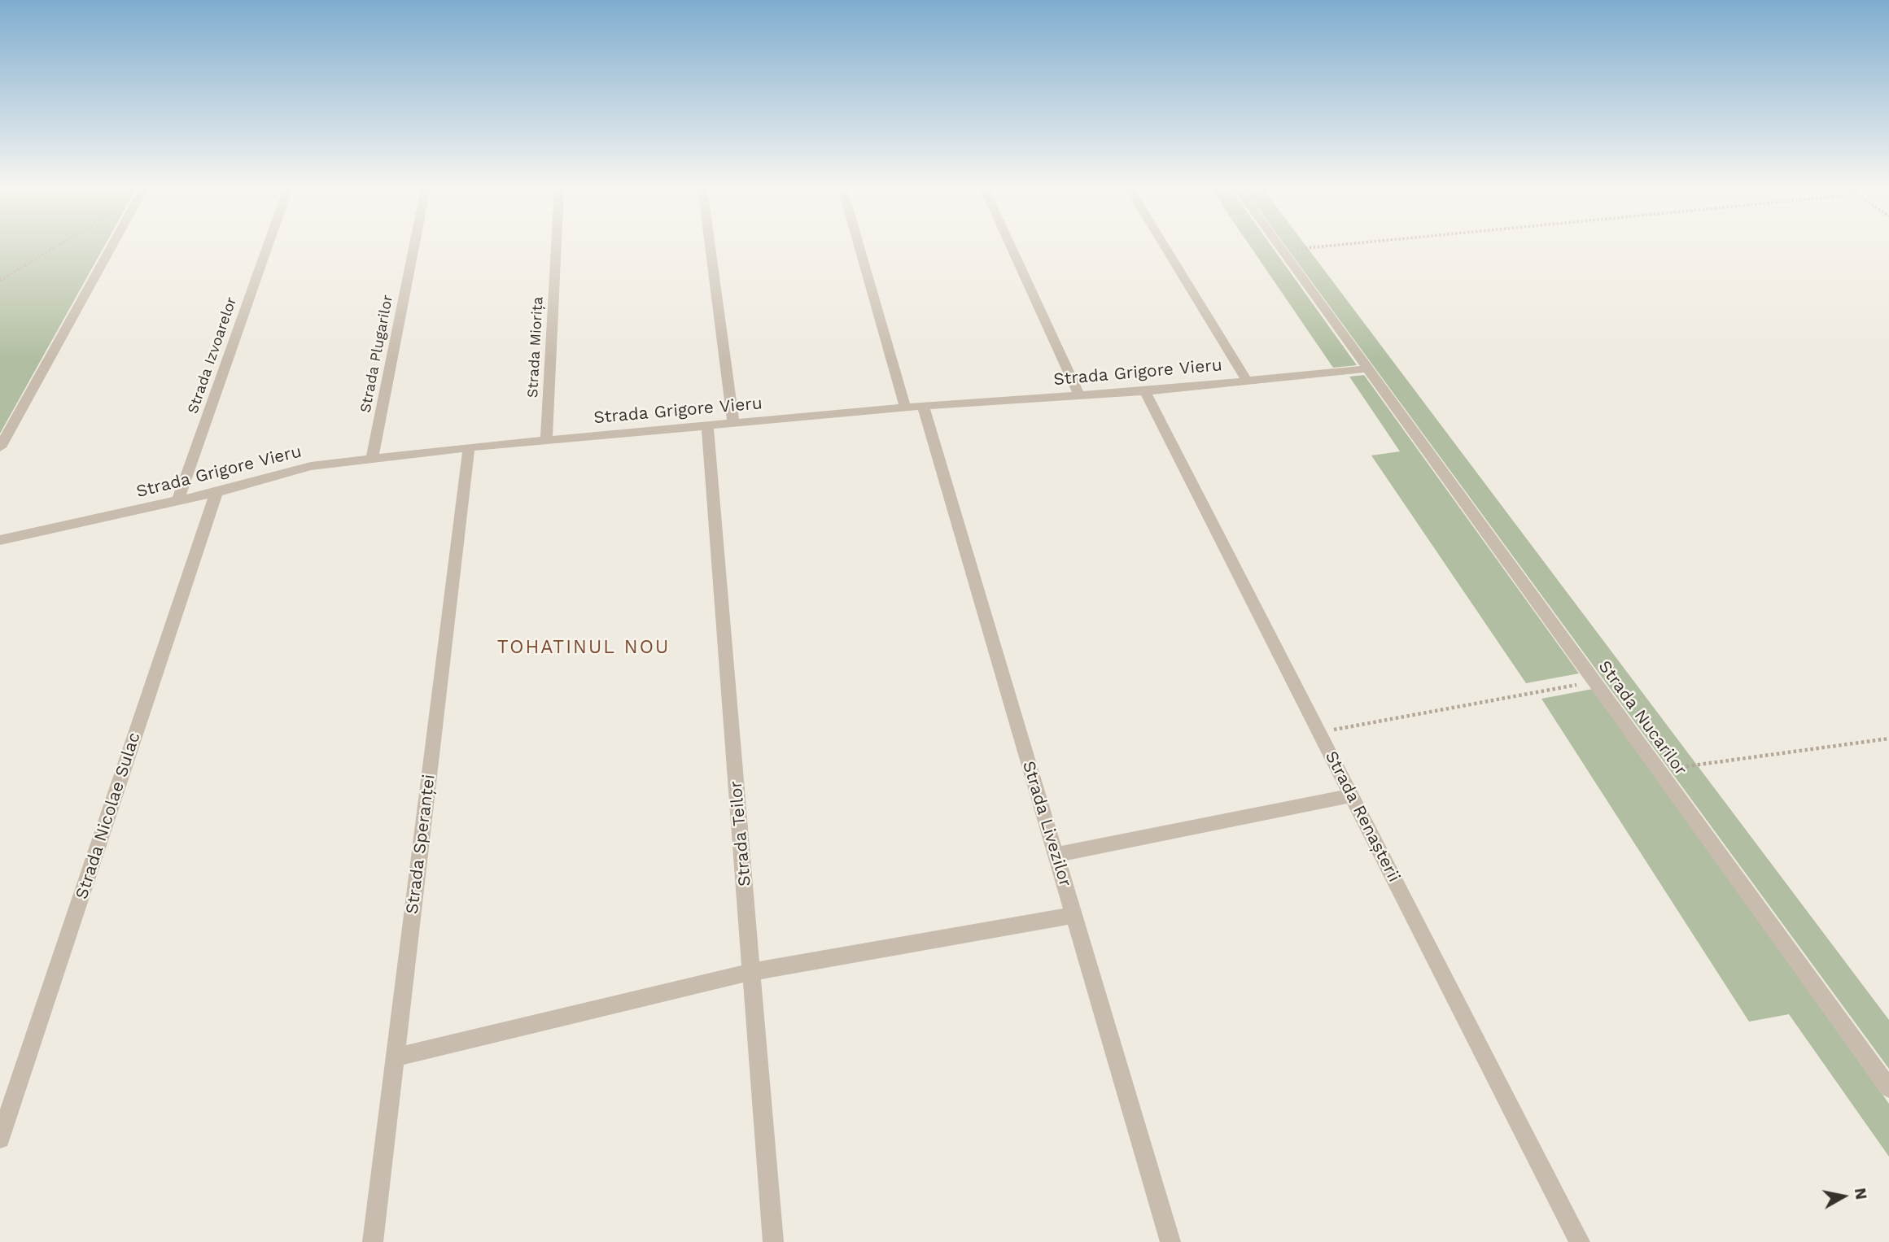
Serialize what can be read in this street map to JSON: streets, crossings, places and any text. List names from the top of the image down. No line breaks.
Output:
{"streets":{"street":["Strada Miorița","Strada Plugarilor","Strada Izvoarelor","Strada Grigore Vieru","Strada Nucarilor","Strada Nicolae Sulac","Strada Renașterii","Strada Livezilor","Strada Teilor","Strada Speranței"]},"crossings":[["Strada Miorița","Strada Grigore Vieru"],["Strada Plugarilor","Strada Grigore Vieru"],["Strada Izvoarelor","Strada Grigore Vieru"],["Strada Grigore Vieru","Strada Nucarilor"],["Strada Grigore Vieru","Strada Nicolae Sulac"],["Strada Grigore Vieru","Strada Renașterii"],["Strada Grigore Vieru","Strada Livezilor"],["Strada Grigore Vieru","Strada Teilor"],["Strada Grigore Vieru","Strada Speranței"]],"districts":["TOHATINUL NOU"],"north":"right"}
